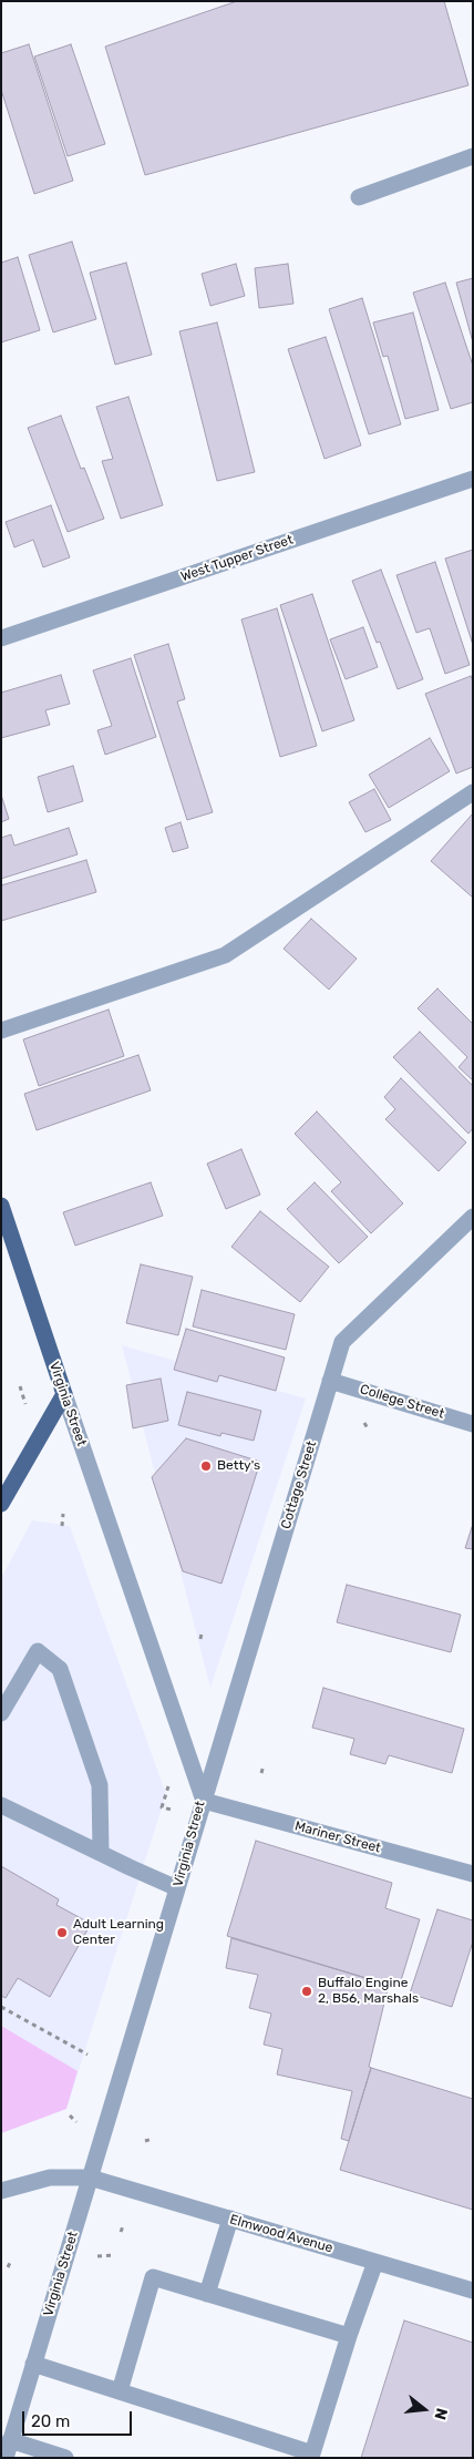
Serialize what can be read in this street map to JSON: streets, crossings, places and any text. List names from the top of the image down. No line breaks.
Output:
{"streets":{"main road":["Virginia Street"],"street":["West Tupper Street","College Street","Cottage Street","Mariner Street","Elmwood Avenue"]},"crossings":[["College Street","Cottage Street"],["Virginia Street","Cottage Street"],["Virginia Street","Mariner Street"],["Virginia Street","Elmwood Avenue"],["Cottage Street","Mariner Street"]],"places":["Betty's","Adult Learning Center","Buffalo Engine 2, B56, Marshals"],"scale_bar":"20 m","north":"right"}
